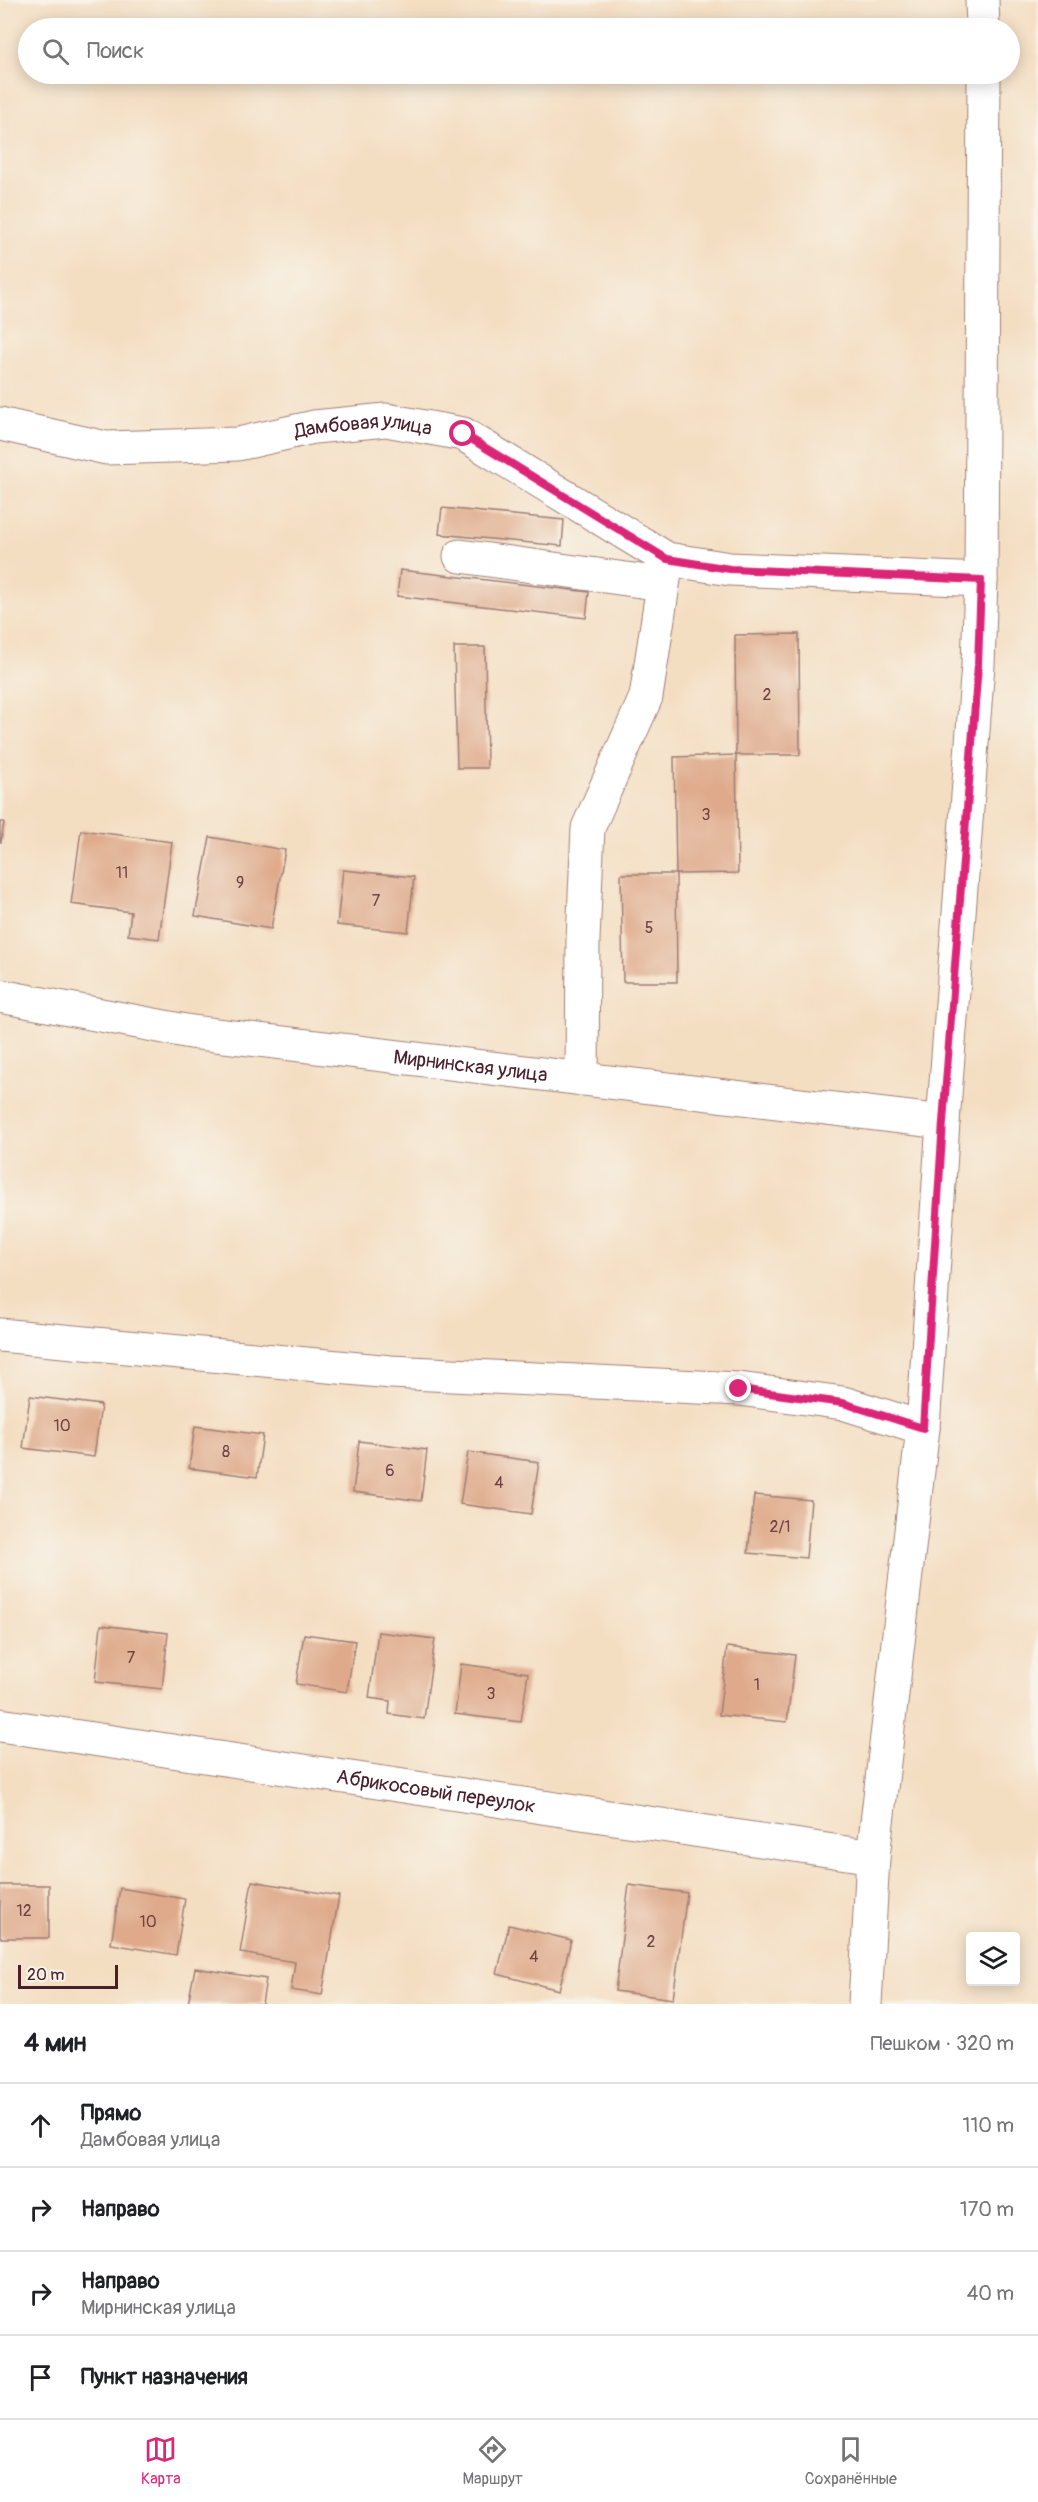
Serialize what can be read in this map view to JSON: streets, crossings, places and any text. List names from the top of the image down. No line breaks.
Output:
{"streets":{"street":["Дамбовая улица","Мирнинская улица","Абрикосовый переулок"]},"house_numbers":["2","3","11","9","7","5","10","8","6","4","2/1","7","1","3","12","10","2","4"],"scale_bar":"20 m","page":{"search":"Поиск","scale":"20 m","heading":["4 мин","Пешком · 320 m"],"list":[["Прямо","Дамбовая улица","110 m"],["Направо","170 m"],["Направо","Мирнинская улица","40 m"],"Пункт назначения"],"nav":["Карта","Маршрут","Сохранённые"]}}
